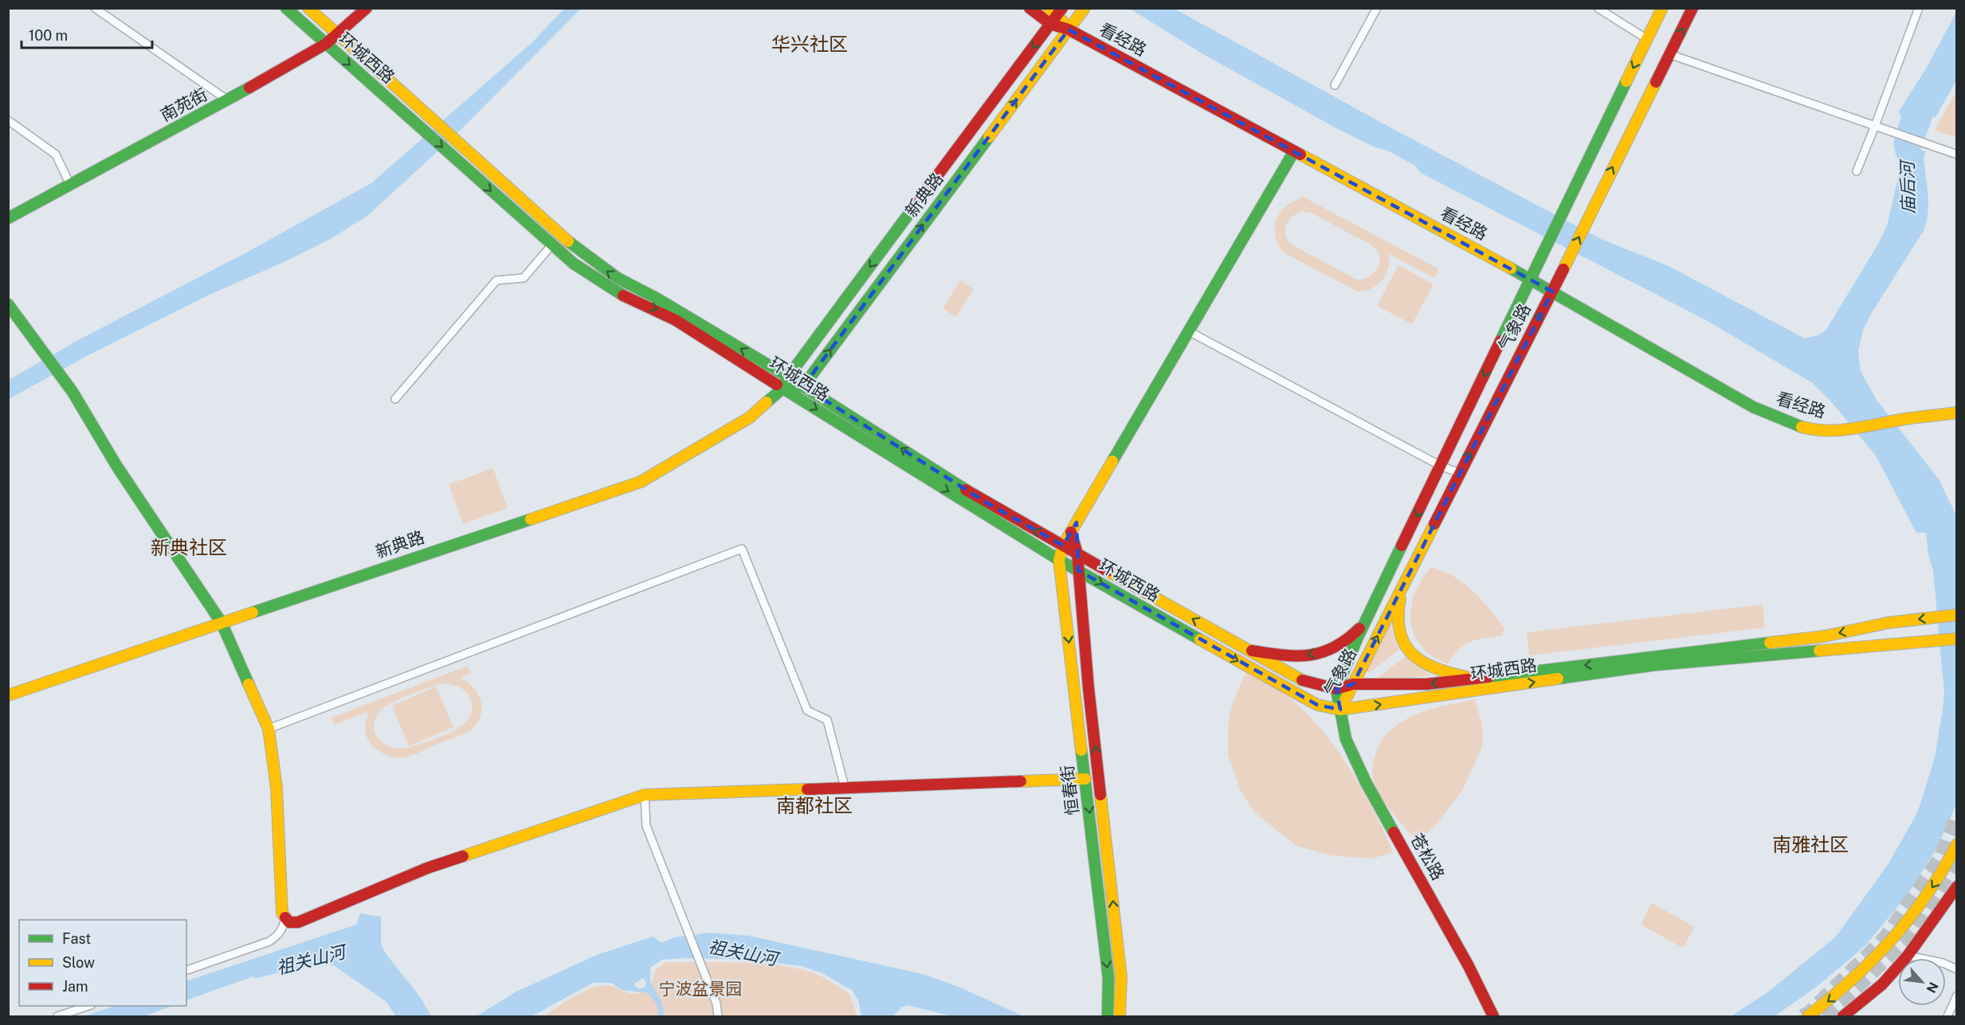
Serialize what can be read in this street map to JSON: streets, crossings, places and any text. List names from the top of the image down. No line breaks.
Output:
{"streets":{"main road":["看经路","环城西路","南苑街","新典路","气象路","恒春街","苍松路"]},"crossings":[["看经路","新典路"],["看经路","气象路"],["环城西路","南苑街"],["环城西路","新典路"],["环城西路","气象路"],["环城西路","恒春街"],["环城西路","苍松路"],["气象路","苍松路"]],"districts":["华兴社区","新典社区","南都社区","南雅社区"],"water":["庙后河","祖关山河"],"parks":["宁波盆景园"],"legend":["Fast","Slow","Jam"],"scale_bar":"100 m","north":"bottom right"}
